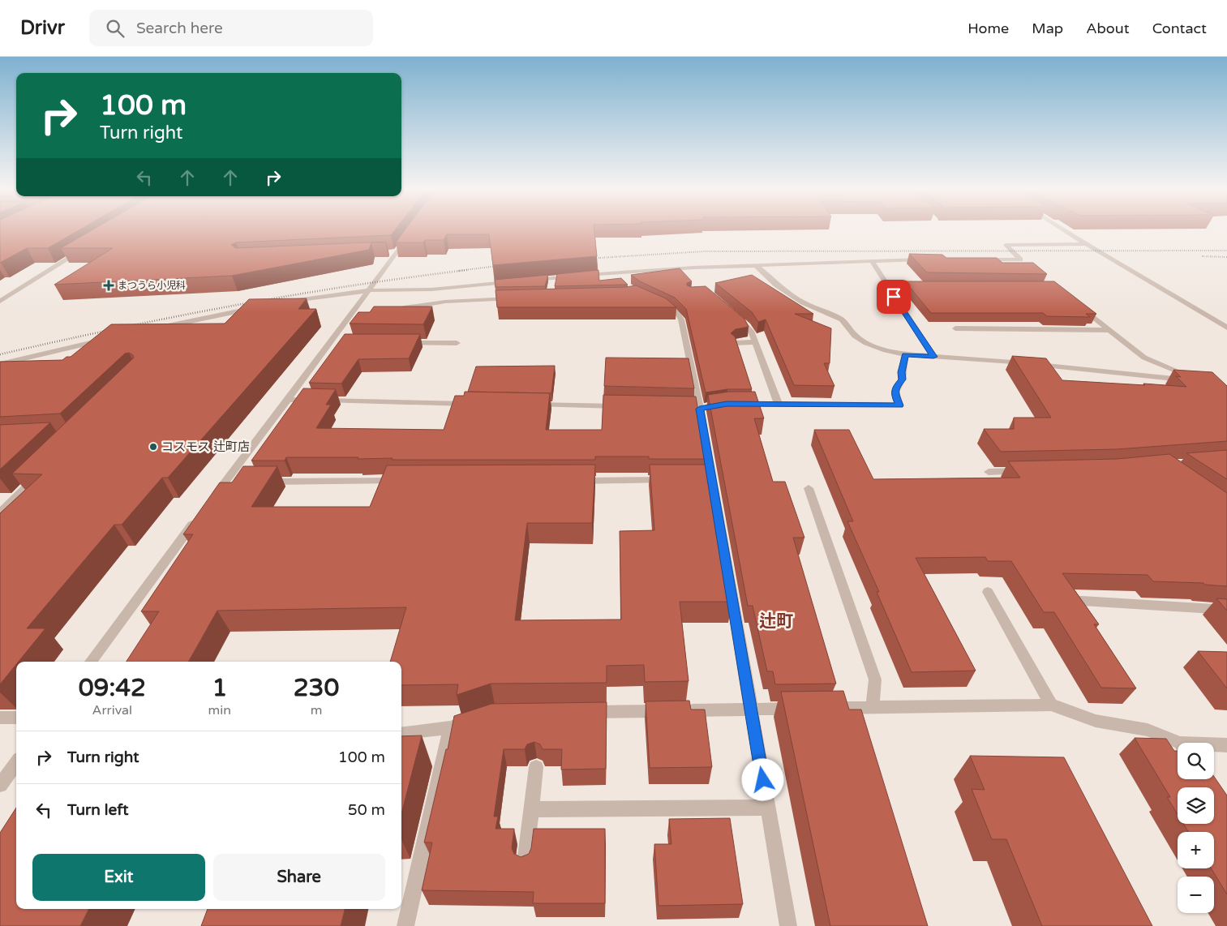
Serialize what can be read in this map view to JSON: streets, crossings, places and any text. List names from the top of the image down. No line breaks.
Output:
{"districts":["辻町"],"places":{"health":["まつうら小児科"],"other":["コスモス 辻町店"]},"page":{"header":"Drivr","search":"Search here","nav":["Home","Map","About","Contact"],"turn":["100 m","Turn right"],"eta":["09:42","Arrival","1","min","230","m"],"list":[{"name":"Turn right","value":"100 m"},{"name":"Turn left","value":"50 m"}],"map_buttons":["+","−"],"buttons":["Exit","Share"]}}
